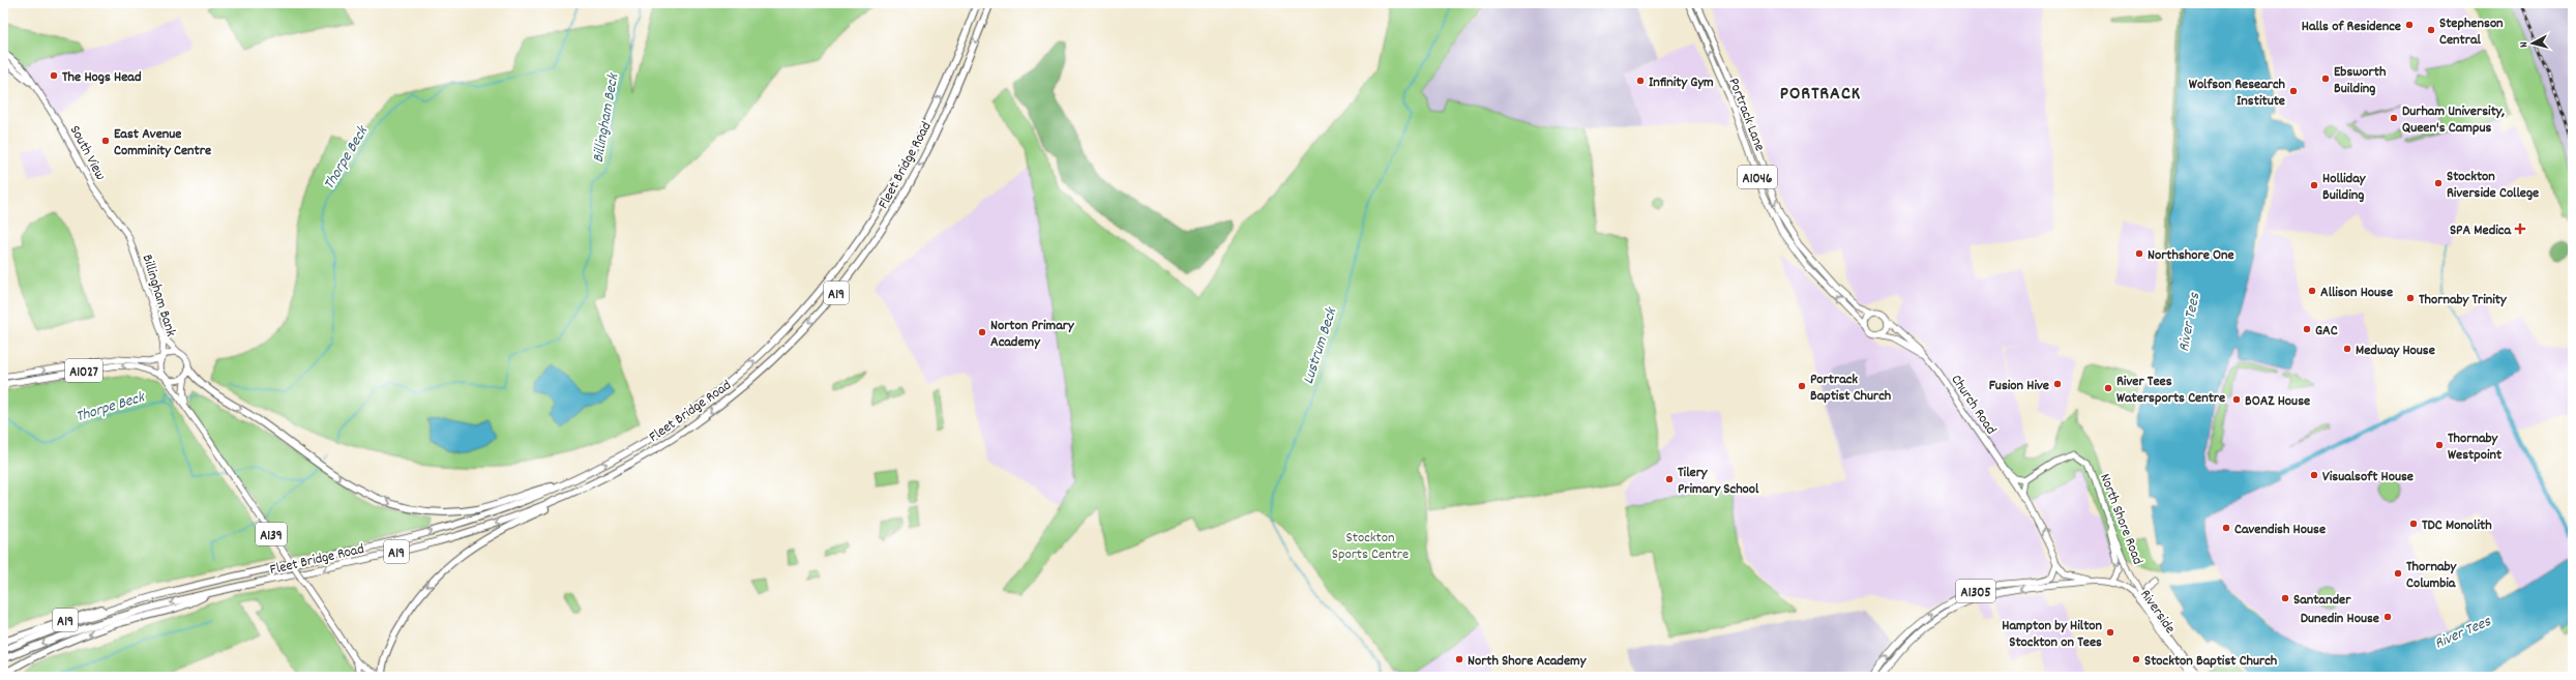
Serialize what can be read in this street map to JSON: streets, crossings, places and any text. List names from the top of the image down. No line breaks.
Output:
{"streets":{"highway":["Fleet Bridge Road","A19"],"main road":["Portrack Lane","South View","A1046","Billingham Bank","A1027","Church Road","North Shore Road","A139","A1305","Riverside"]},"crossings":[["Portrack Lane","A1046"],["Portrack Lane","Church Road"],["South View","Billingham Bank"],["Fleet Bridge Road","A19"],["A1046","Church Road"],["A19","Billingham Bank"],["A19","A1027"],["A19","A139"],["Billingham Bank","A1027"],["Billingham Bank","A139"],["A1027","A139"],["Church Road","North Shore Road"],["Church Road","A1305"],["Church Road","Riverside"],["North Shore Road","Riverside"],["A1305","Riverside"]],"districts":["PORTRACK"],"water":["Billingham Beck","Thorpe Beck","River Tees","Lustrum Beck"],"parks":["Stockton Sports Centre"],"places":{"other":["Halls of Residence","Stephenson Central","The Hogs Head","Ebsworth Building","Infinity Gym","Wolfson Research Institute","Durham University, Queen's Campus","East Avenue Comminity Centre","Stockton Riverside College","Holliday Building","Northshore One","Allison House","Thornaby Trinity","GAC","Norton Primary Academy","Medway House","Fusion Hive","Portrack Baptist Church","River Tees Watersports Centre","BOAZ House","Thornaby Westpoint","Visualsoft House","Tilery Primary School","TDC Monolith","Cavendish House","Thornaby Columbia","Santander","Dunedin House","Hampton by Hilton Stockton on Tees","North Shore Academy","Stockton Baptist Church"],"health":["SPA Medica"]},"north":"left"}
